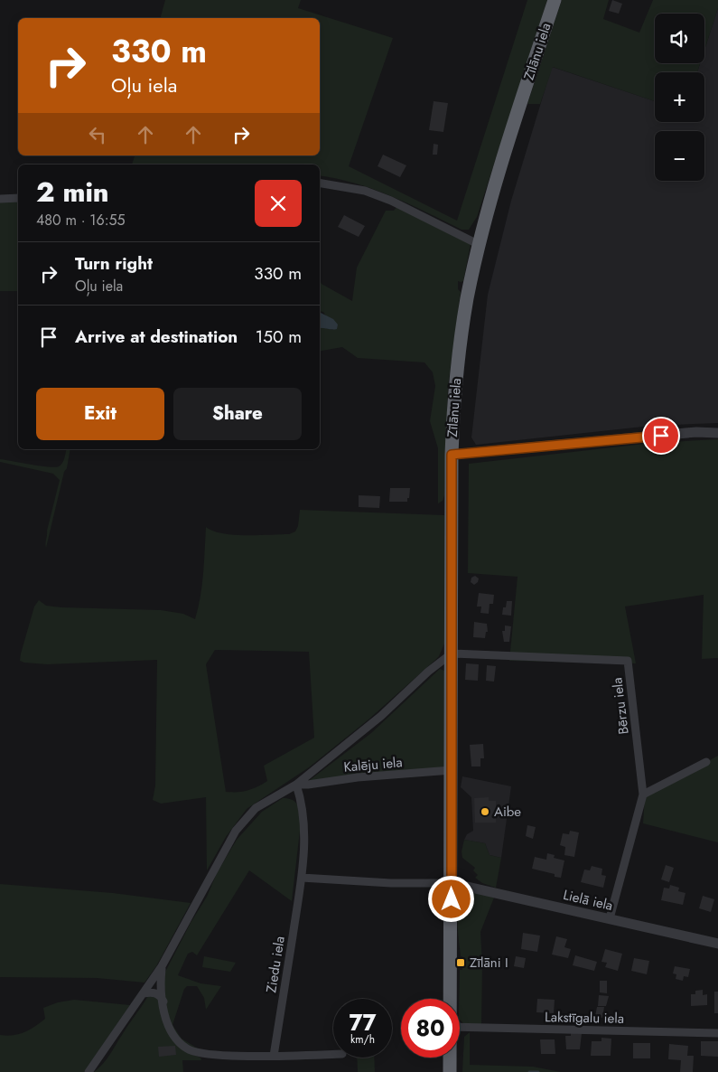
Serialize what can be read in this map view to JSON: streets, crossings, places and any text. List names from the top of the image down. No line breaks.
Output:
{"streets":{"highway":["Zīlānu iela"],"street":["Bērzu iela","Kalēju iela","Lielā iela","Ziedu iela","Lakstīgalu iela"]},"crossings":[["Zīlānu iela","Bērzu iela"],["Zīlānu iela","Kalēju iela"],["Zīlānu iela","Lielā iela"],["Bērzu iela","Lielā iela"],["Kalēju iela","Ziedu iela"]],"places":{"other":["Aibe"],"transit":["Zīlāni I"]},"page":{"map_buttons":["+","−"],"turn":["330 m","Oļu iela"],"heading":["2 min","480 m · 16:55"],"list":[{"name":"Turn right","note":"Oļu iela","value":"330 m"},{"name":"Arrive at destination","value":"150 m"}],"buttons":["Exit","Share"],"speed":"77 km/h","limit":"80"}}
